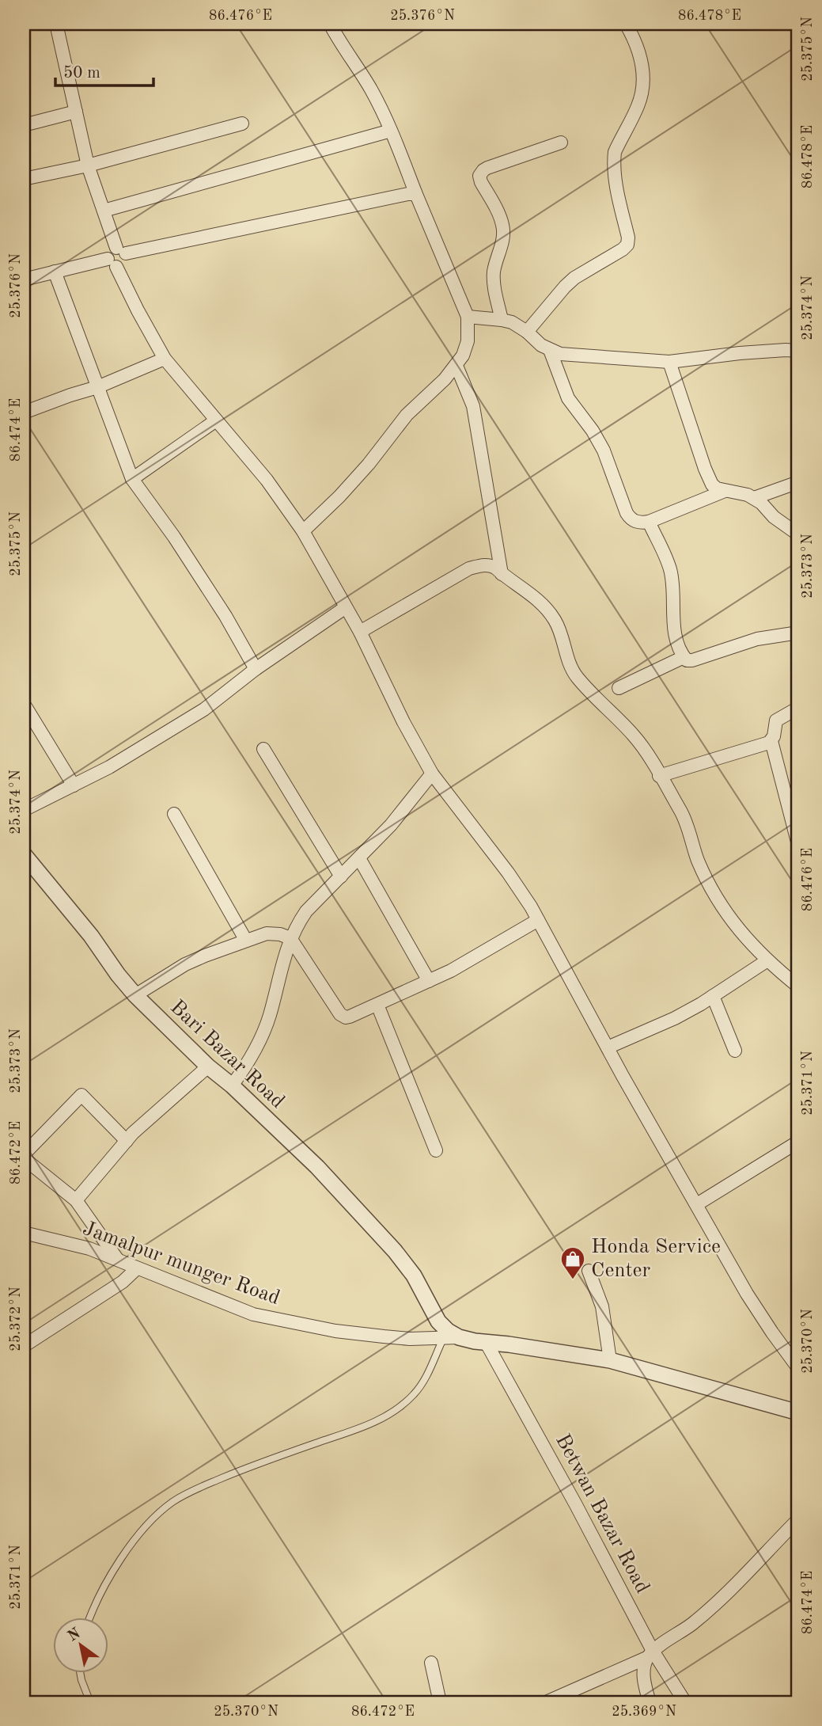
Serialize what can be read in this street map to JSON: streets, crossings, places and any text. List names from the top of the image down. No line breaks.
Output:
{"streets":{"street":["Bari Bazar Road","Jamalpur munger Road","Betwan Bazar Road"]},"crossings":[["Bari Bazar Road","Jamalpur munger Road"]],"places":{"shop":["Honda Service Center"]},"scale_bar":"50 m","north":"top left","coordinates":["86.476°E","25.376°N","86.478°E","25.375°N","25.374°N","86.474°E","25.373°N","25.371°N","86.472°E","25.372°N","25.370°N","25.369°N"]}
